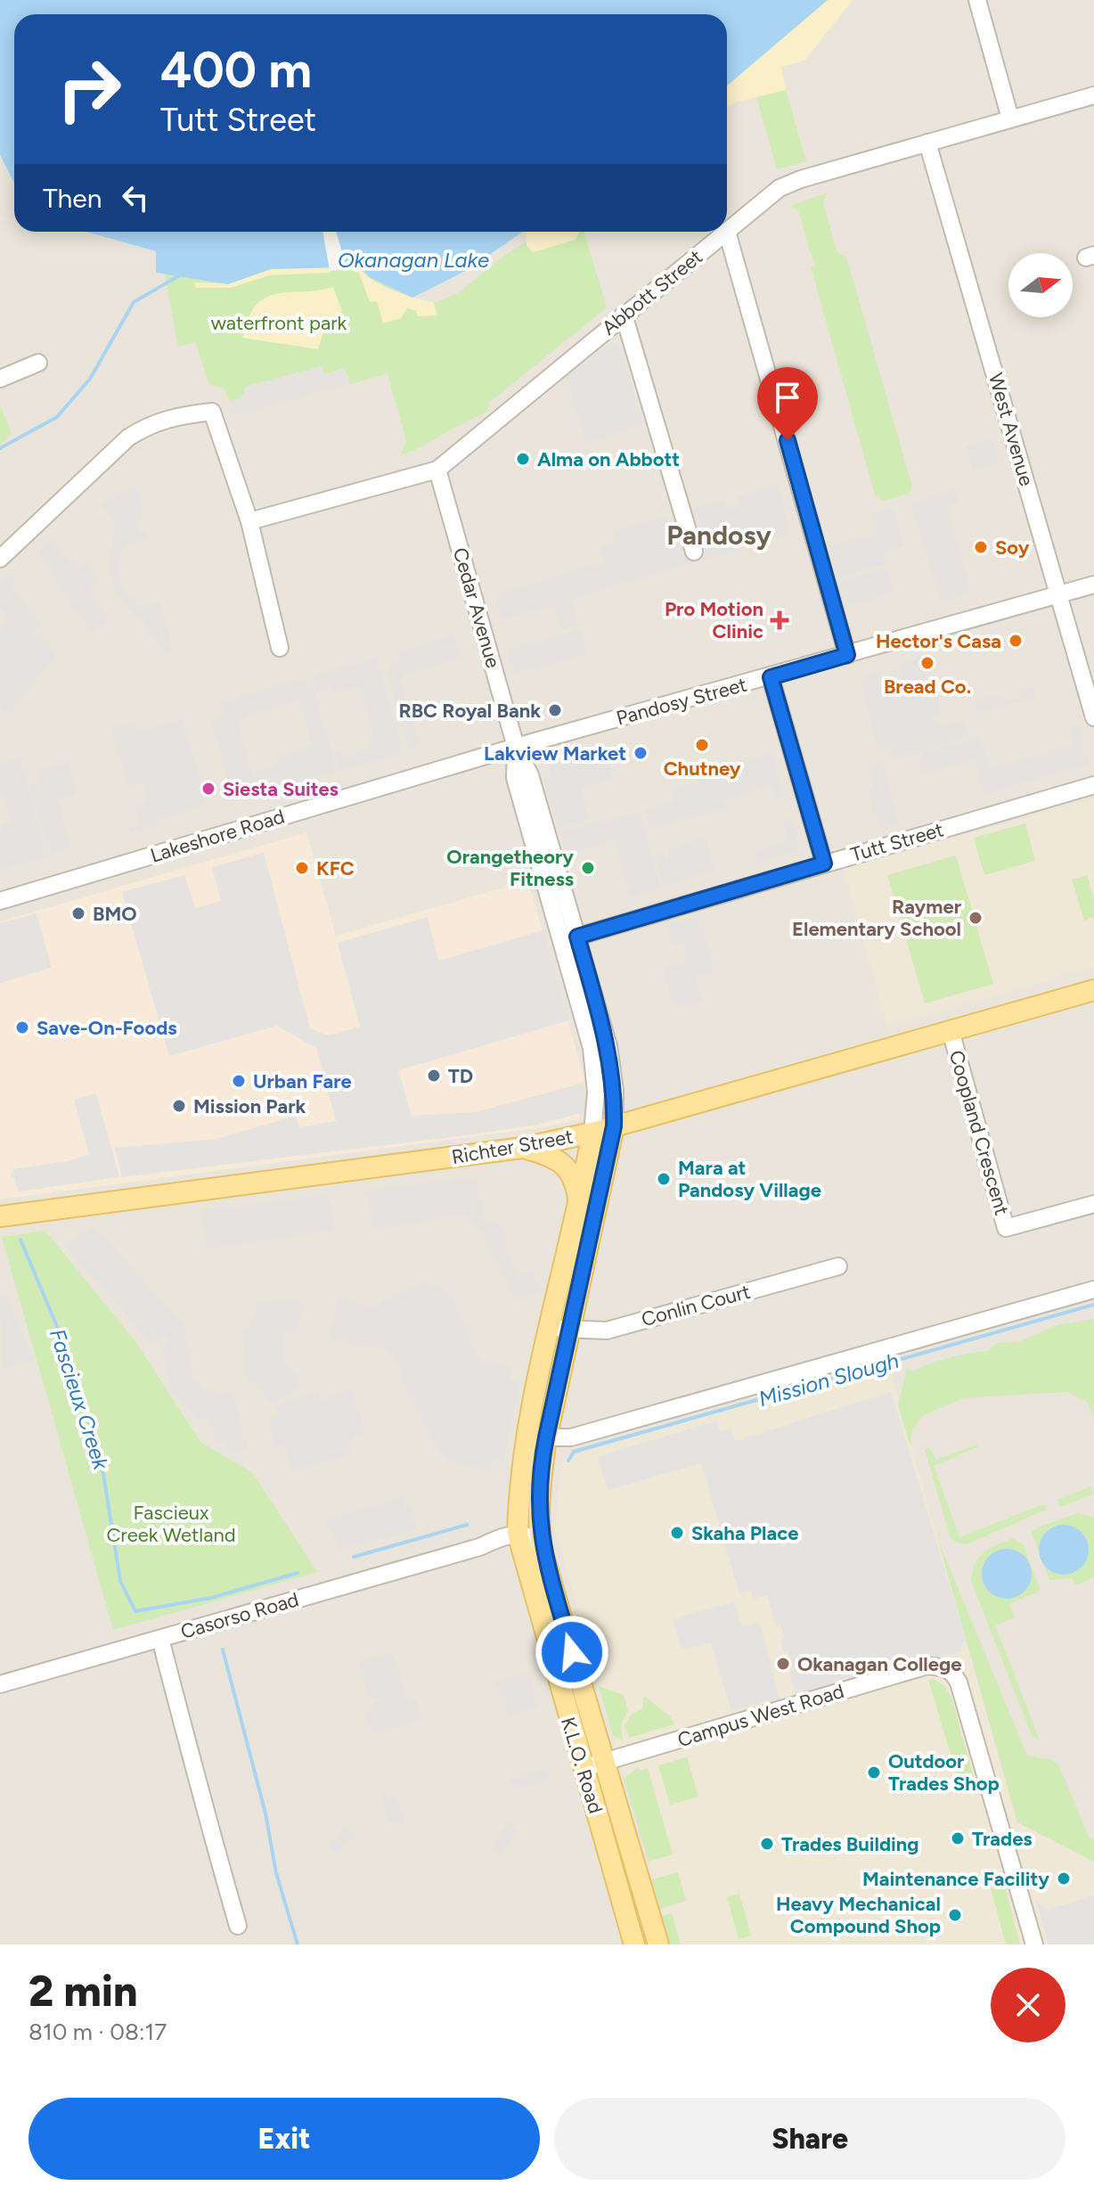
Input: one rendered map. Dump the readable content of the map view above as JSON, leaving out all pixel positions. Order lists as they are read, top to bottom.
{
  "streets": {
    "main road": ["Richter Street", "K.L.O. Road"],
    "street": [
      "Abbott Street",
      "West Avenue",
      "Cedar Avenue",
      "Pandosy Street",
      "Lakeshore Road",
      "Tutt Street",
      "Coopland Crescent",
      "Conlin Court",
      "Casorso Road",
      "Campus West Road"
    ]
  },
  "crossings": [
    ["Abbott Street", "West Avenue"],
    ["Abbott Street", "Cedar Avenue"],
    ["West Avenue", "Pandosy Street"],
    ["Cedar Avenue", "Pandosy Street"],
    ["Cedar Avenue", "Lakeshore Road"],
    ["Cedar Avenue", "K.L.O. Road"],
    ["Pandosy Street", "Lakeshore Road"],
    ["Pandosy Street", "K.L.O. Road"],
    ["Lakeshore Road", "K.L.O. Road"],
    ["Tutt Street", "K.L.O. Road"],
    ["Coopland Crescent", "Richter Street"],
    ["Richter Street", "K.L.O. Road"],
    ["Conlin Court", "K.L.O. Road"],
    ["Casorso Road", "K.L.O. Road"],
    ["Campus West Road", "K.L.O. Road"]
  ],
  "districts": ["Pandosy"],
  "water": ["Okanagan Lake", "Mission Slough", "Fascieux Creek"],
  "parks": ["waterfront park", "Fascieux Creek Wetland"],
  "places": {
    "other": [
      "Alma on Abbott",
      "Soy",
      "Hector's Casa",
      "Bread Co.",
      "RBC Royal Bank",
      "Chutney",
      "Lakview Market",
      "Siesta Suites",
      "KFC",
      "Orangetheory Fitness",
      "BMO",
      "Raymer Elementary School",
      "Save-On-Foods",
      "TD",
      "Urban Fare",
      "Mission Park",
      "Mara at Pandosy Village",
      "Skaha Place",
      "Okanagan College",
      "Outdoor Trades Shop",
      "Trades",
      "Trades Building",
      "Maintenance Facility",
      "Heavy Mechanical Compound Shop"
    ],
    "health": ["Pro Motion Clinic"]
  },
  "north": "right",
  "page": {
    "turn": ["400 m", "Tutt Street"],
    "then": "Then",
    "heading": ["2 min", "810 m · 08:17"],
    "buttons": ["Exit", "Share"]
  }
}
